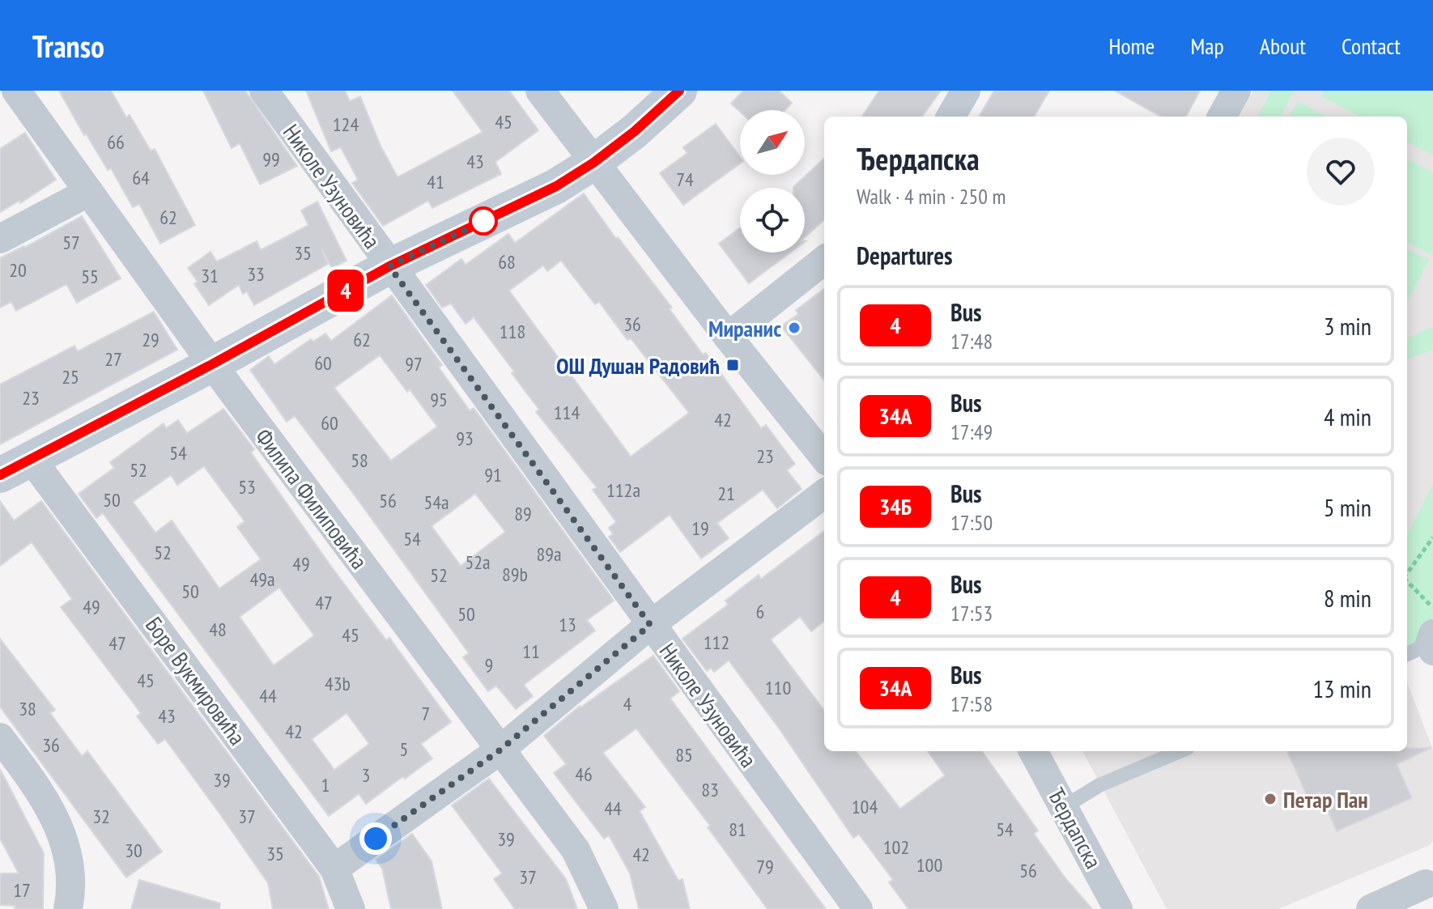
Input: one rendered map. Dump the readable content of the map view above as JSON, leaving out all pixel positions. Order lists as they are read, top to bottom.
{
  "streets": {
    "street": [
      "Николе Узуновића",
      "Филипа Филиповића",
      "Боре Вукмировића",
      "Ђердапска"
    ]
  },
  "places": {
    "other": ["Миранис", "Петар Пан"],
    "transit": ["ОШ Душан Радовић"]
  },
  "lines": ["bus line 4"],
  "house_numbers": [
    "45",
    "124",
    "66",
    "99",
    "43",
    "64",
    "74",
    "41",
    "62",
    "57",
    "35",
    "68",
    "20",
    "33",
    "31",
    "55",
    "36",
    "118",
    "29",
    "62",
    "27",
    "60",
    "97",
    "25",
    "23",
    "95",
    "114",
    "42",
    "60",
    "93",
    "54",
    "23",
    "58",
    "52",
    "91",
    "53",
    "112a",
    "21",
    "50",
    "56",
    "54a",
    "89",
    "19",
    "54",
    "52",
    "89a",
    "52a",
    "49",
    "89b",
    "52",
    "49a",
    "50",
    "47",
    "49",
    "6",
    "50",
    "13",
    "48",
    "45",
    "112",
    "47",
    "11",
    "9",
    "45",
    "43b",
    "110",
    "44",
    "4",
    "38",
    "7",
    "43",
    "42",
    "36",
    "5",
    "85",
    "46",
    "3",
    "39",
    "1",
    "83",
    "104",
    "44",
    "32",
    "37",
    "81",
    "54",
    "39",
    "102",
    "30",
    "35",
    "42",
    "100",
    "79",
    "56",
    "37",
    "17"
  ],
  "north": "top right",
  "page": {
    "header": "Transo",
    "nav": [
      "Home",
      "Map",
      "About",
      "Contact"
    ],
    "on_map": "4",
    "heading": [
      ["Ђердапска", "Walk · 4 min · 250 m"],
      "Departures"
    ],
    "list": [
      {
        "mark": "4",
        "name": "Bus",
        "note": "17:48",
        "value": "3 min"
      },
      {
        "mark": "34А",
        "name": "Bus",
        "note": "17:49",
        "value": "4 min"
      },
      {
        "mark": "34Б",
        "name": "Bus",
        "note": "17:50",
        "value": "5 min"
      },
      {
        "mark": "4",
        "name": "Bus",
        "note": "17:53",
        "value": "8 min"
      },
      {
        "mark": "34А",
        "name": "Bus",
        "note": "17:58",
        "value": "13 min"
      }
    ]
  }
}
